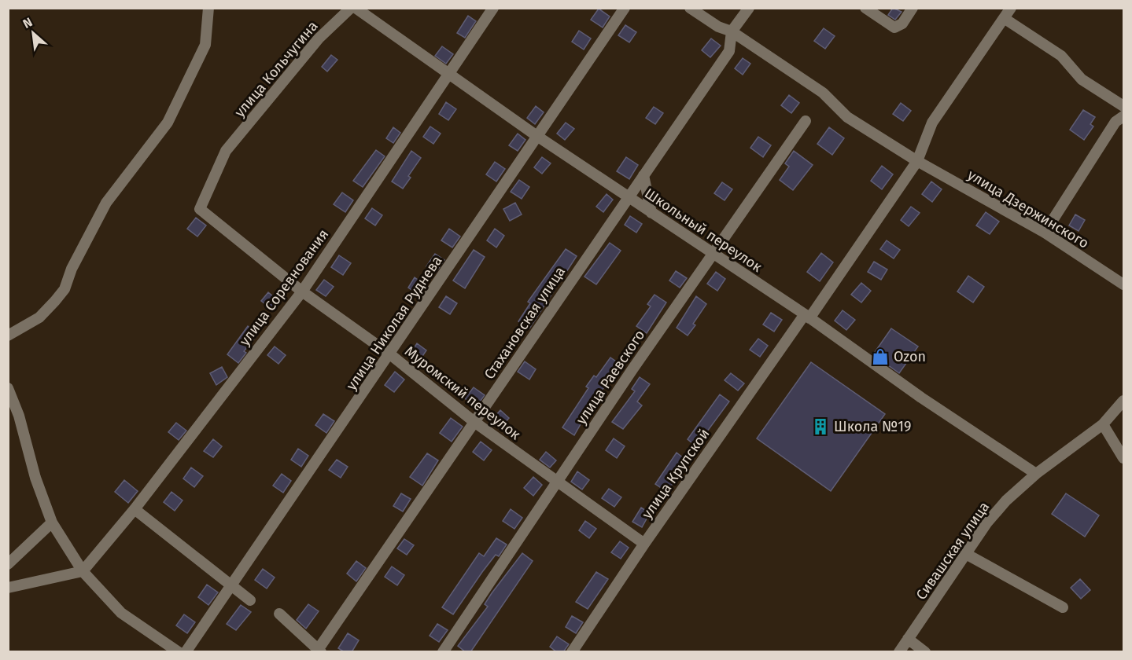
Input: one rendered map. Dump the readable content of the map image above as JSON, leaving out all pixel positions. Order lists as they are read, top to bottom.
{
  "streets": {
    "street": [
      "улица Кольчугина",
      "улица Дзержинского",
      "Школьный переулок",
      "улица Соревнования",
      "улица Николая Руднева",
      "Стахановская улица",
      "улица Раевского",
      "Муромский переулок",
      "улица Крупской",
      "Сивашская улица"
    ]
  },
  "crossings": [
    ["улица Кольчугина", "Муромский переулок"],
    ["улица Дзержинского", "Стахановская улица"],
    ["улица Дзержинского", "улица Крупской"],
    ["Школьный переулок", "улица Соревнования"],
    ["Школьный переулок", "улица Николая Руднева"],
    ["Школьный переулок", "Стахановская улица"],
    ["Школьный переулок", "улица Раевского"],
    ["Школьный переулок", "улица Крупской"],
    ["Школьный переулок", "Сивашская улица"],
    ["улица Соревнования", "Муромский переулок"],
    ["улица Николая Руднева", "Муромский переулок"],
    ["Стахановская улица", "Муромский переулок"],
    ["улица Раевского", "Муромский переулок"],
    ["Муромский переулок", "улица Крупской"]
  ],
  "places": {
    "shop": ["Ozon"],
    "building": ["Школа №19"]
  },
  "north": "top left"
}
